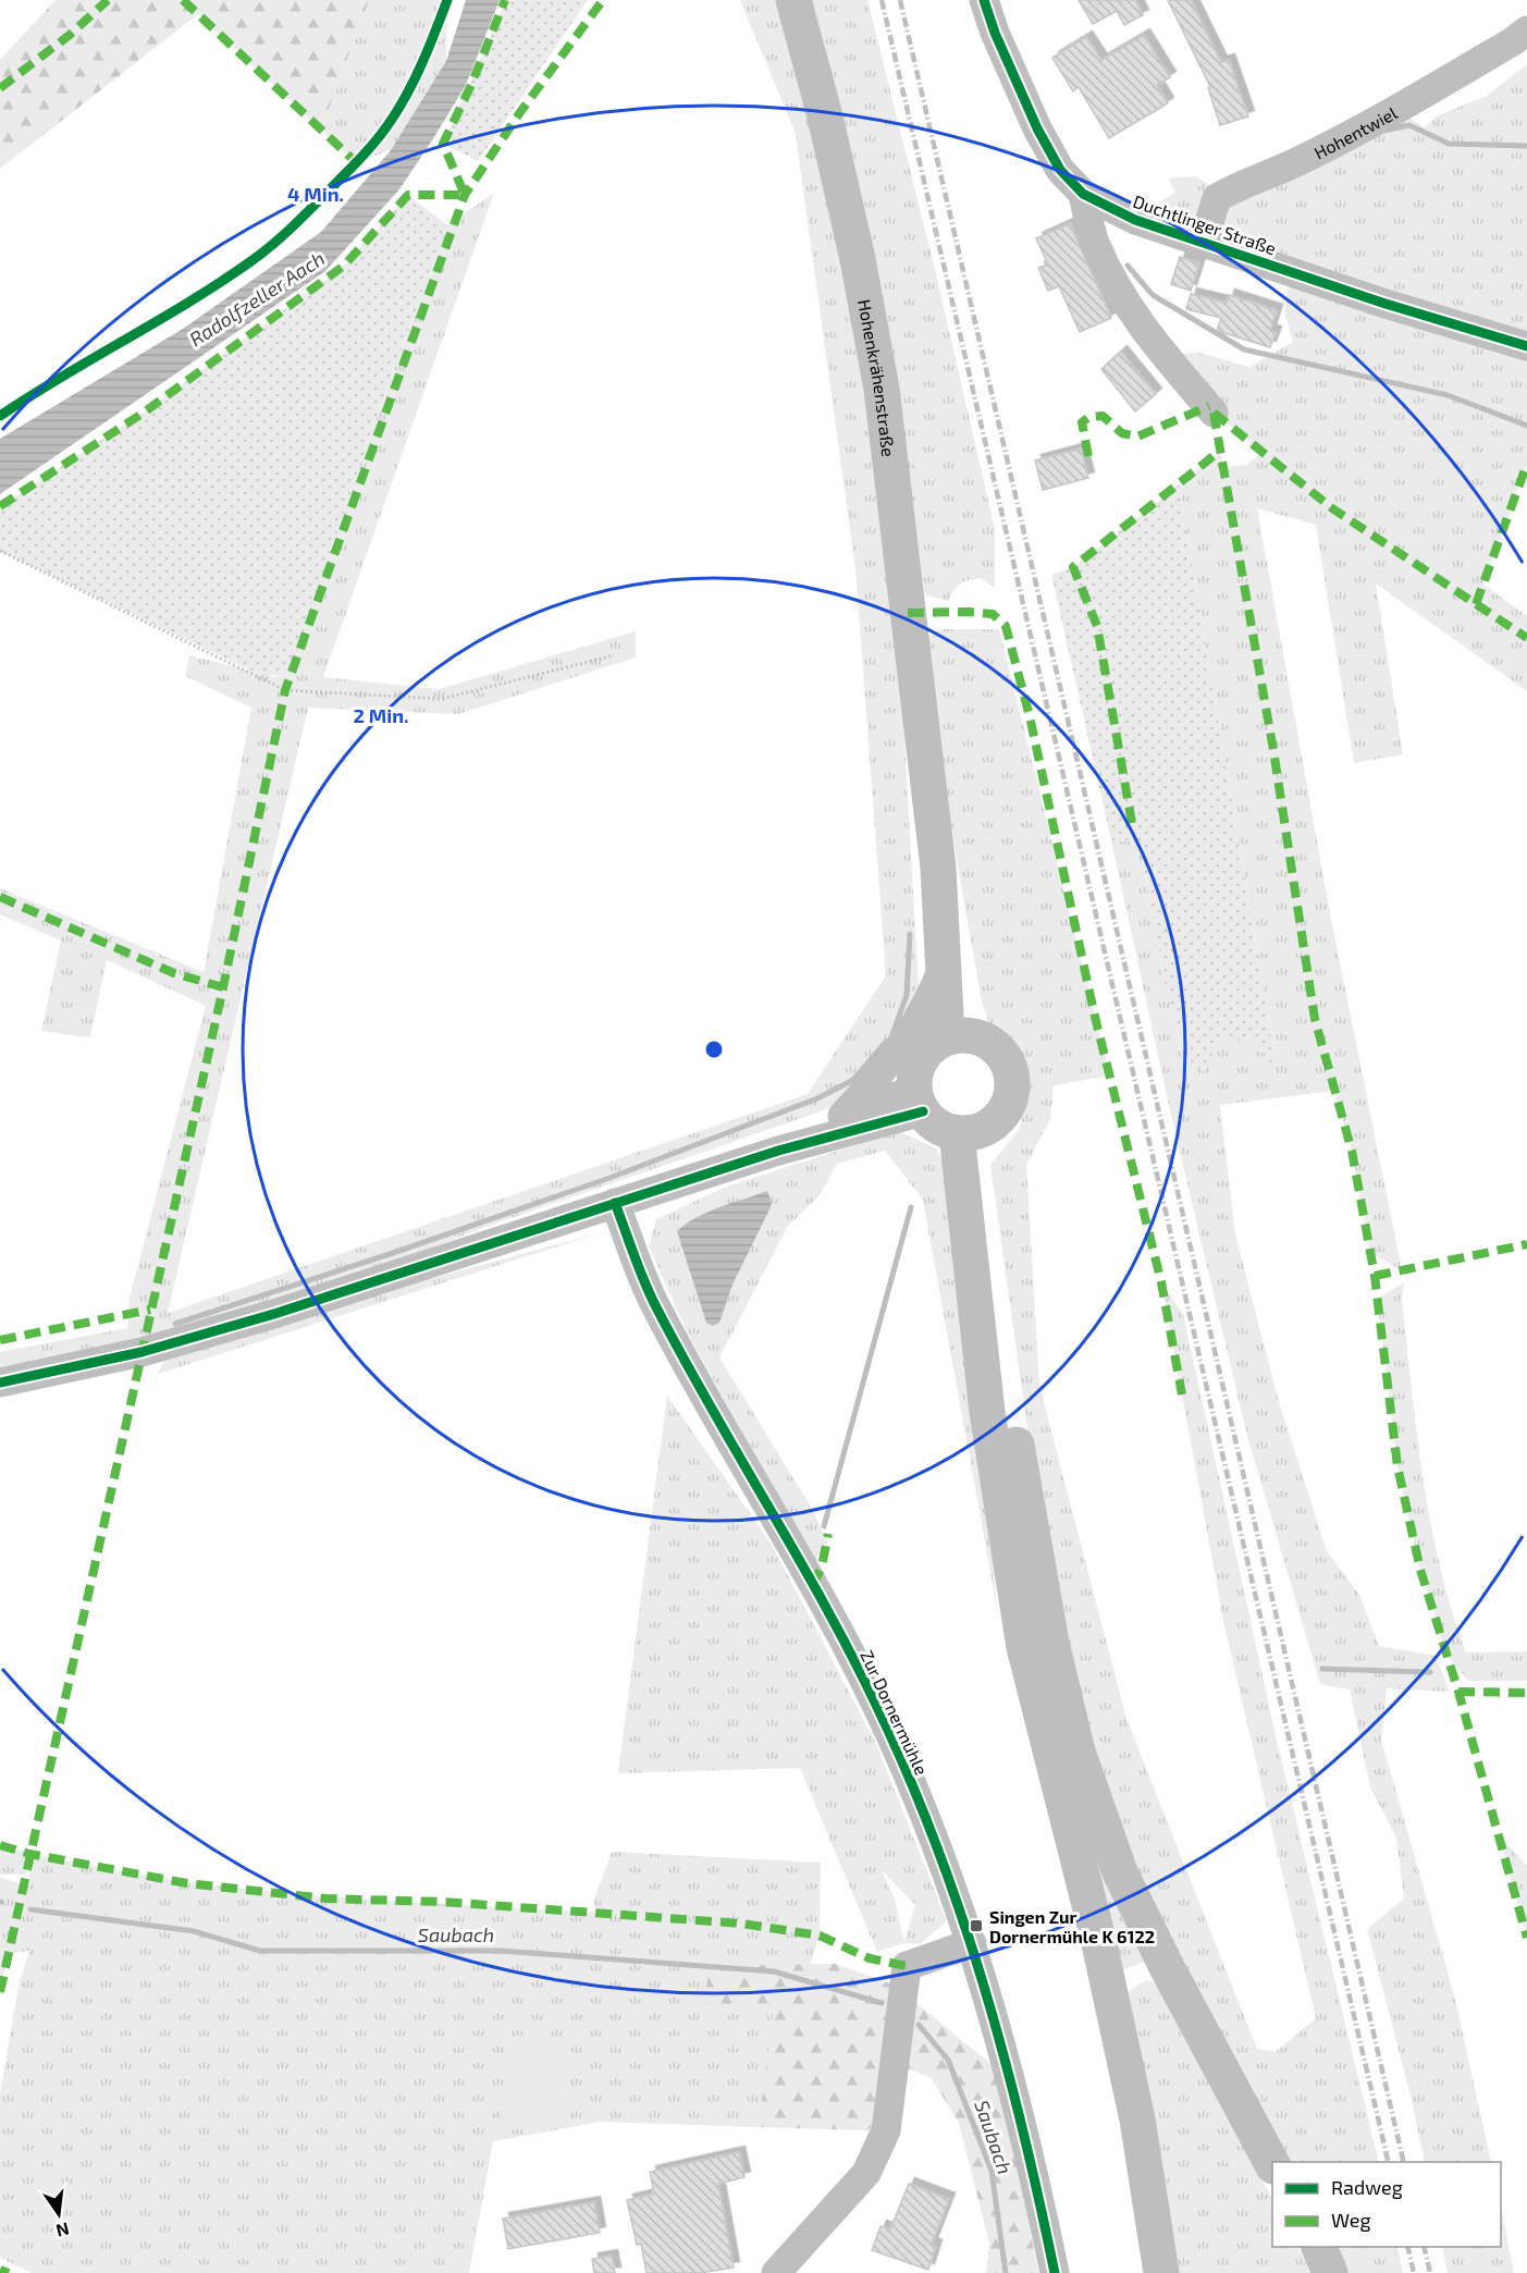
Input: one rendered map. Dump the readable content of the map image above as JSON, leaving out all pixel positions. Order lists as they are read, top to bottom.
{
  "streets": {
    "main road": ["Hohenkrähenstraße"],
    "street": ["Hohentwiel", "Duchtlinger Straße", "Zur Dornermühle"]
  },
  "crossings": [
    ["Hohentwiel", "Duchtlinger Straße"]
  ],
  "water": ["Radolfzeller Aach", "Saubach"],
  "places": {
    "transit": ["Singen Zur Dornermühle K 6122"]
  },
  "legend": ["Radweg", "Weg"],
  "north": "bottom",
  "rings": ["4 Min.", "2 Min."]
}
